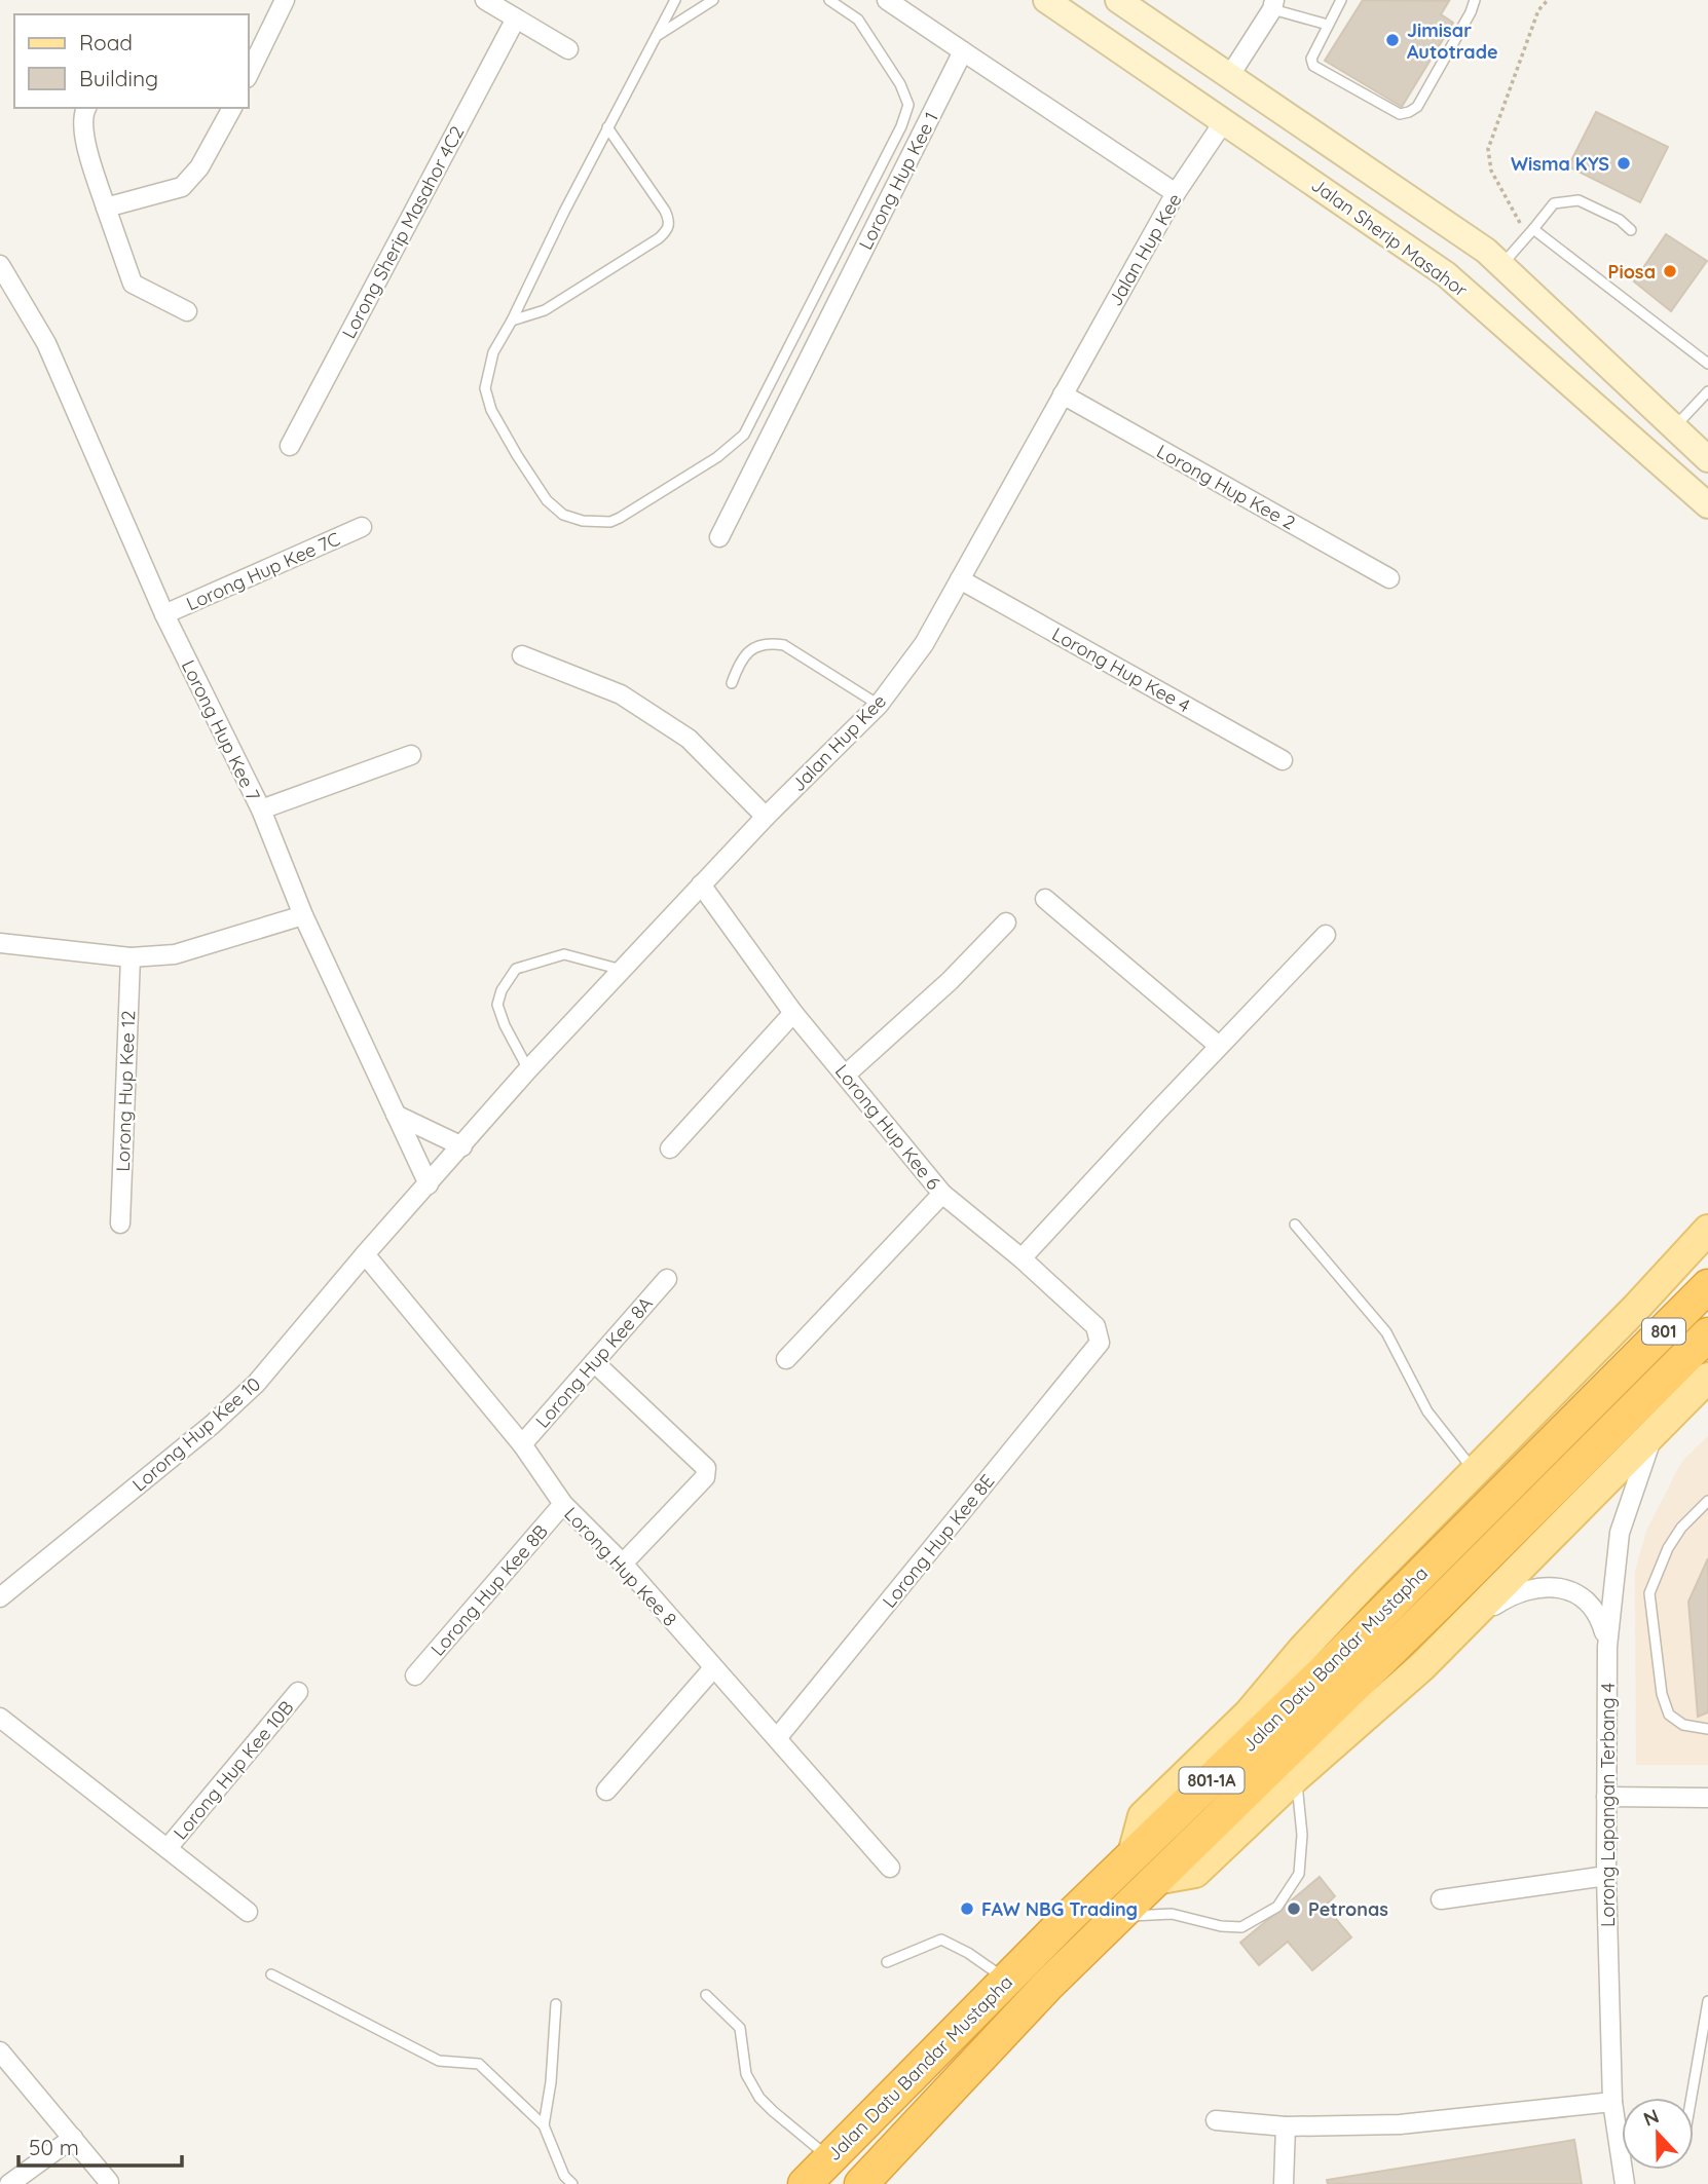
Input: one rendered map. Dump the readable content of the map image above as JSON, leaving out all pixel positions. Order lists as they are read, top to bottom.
{
  "streets": {
    "highway": ["801", "Jalan Datu Bandar Mustapha", "801-1A"],
    "main road": ["Jalan Sherip Masahor"],
    "street": [
      "Lorong Hup Kee 1",
      "Lorong Sherip Masahor 4C2",
      "Jalan Hup Kee",
      "Lorong Hup Kee 2",
      "Lorong Hup Kee 7C",
      "Lorong Hup Kee 4",
      "Lorong Hup Kee 7",
      "Lorong Hup Kee 12",
      "Lorong Hup Kee 6",
      "Lorong Hup Kee 8A",
      "Lorong Hup Kee 10",
      "Lorong Hup Kee 8E",
      "Lorong Hup Kee 8",
      "Lorong Hup Kee 8B",
      "Lorong Hup Kee 10B",
      "Lorong Lapangan Terbang 4"
    ]
  },
  "crossings": [
    ["Jalan Sherip Masahor", "Jalan Hup Kee"],
    ["Jalan Hup Kee", "Lorong Hup Kee 2"],
    ["Jalan Hup Kee", "Lorong Hup Kee 4"],
    ["Jalan Hup Kee", "Lorong Hup Kee 7"],
    ["Jalan Hup Kee", "Lorong Hup Kee 6"],
    ["Jalan Hup Kee", "Lorong Hup Kee 10"],
    ["Lorong Hup Kee 7C", "Lorong Hup Kee 7"],
    ["Lorong Hup Kee 7", "Lorong Hup Kee 10"],
    ["Lorong Hup Kee 6", "Lorong Hup Kee 8E"],
    ["801", "Jalan Datu Bandar Mustapha"],
    ["Lorong Hup Kee 8A", "Lorong Hup Kee 8"],
    ["Lorong Hup Kee 10", "Lorong Hup Kee 8"],
    ["Lorong Hup Kee 8E", "Lorong Hup Kee 8"],
    ["Lorong Hup Kee 8", "Lorong Hup Kee 8B"]
  ],
  "places": [
    "Jimisar Autotrade",
    "Wisma KYS",
    "Piosa",
    "FAW NBG Trading",
    "Petronas"
  ],
  "legend": ["Road", "Building"],
  "scale_bar": "50 m",
  "north": "top"
}
